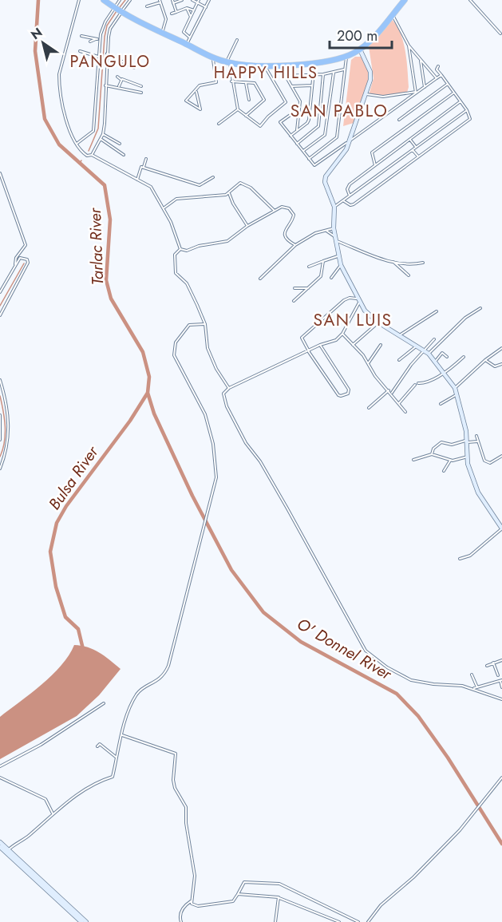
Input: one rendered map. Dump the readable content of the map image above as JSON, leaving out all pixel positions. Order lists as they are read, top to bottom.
{
  "districts": [
    "PANGULO",
    "HAPPY HILLS",
    "SAN PABLO",
    "SAN LUIS"
  ],
  "water": ["Tarlac River", "Bulsa River", "O' Donnel River"],
  "scale_bar": "200 m",
  "north": "top left"
}
